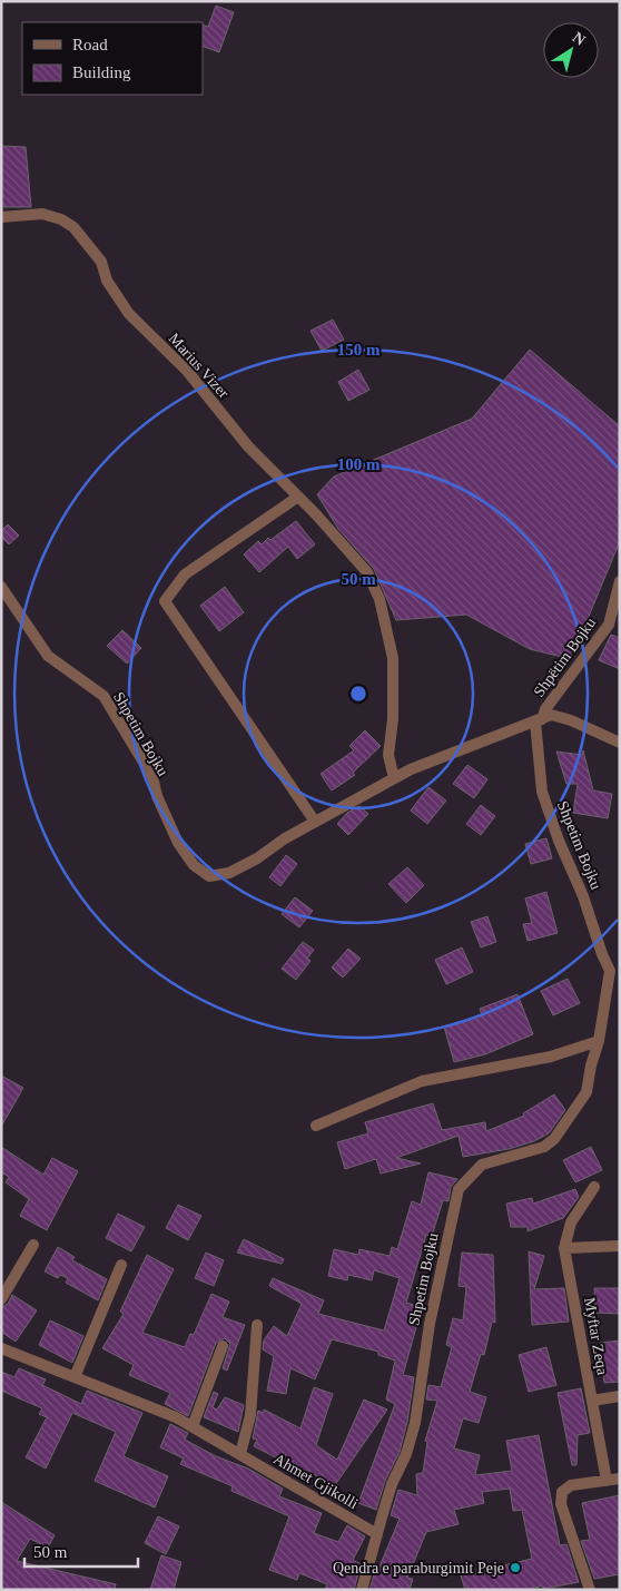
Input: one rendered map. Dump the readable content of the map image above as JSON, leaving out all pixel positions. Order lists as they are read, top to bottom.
{
  "streets": {
    "street": [
      "Marius Vizer",
      "Shpëtim Bojku",
      "Shpetim Bojku",
      "Myftar Zeqa",
      "Ahmet Gjikolli"
    ]
  },
  "crossings": [
    ["Marius Vizer", "Shpetim Bojku"],
    ["Shpëtim Bojku", "Shpetim Bojku"],
    ["Shpetim Bojku", "Ahmet Gjikolli"]
  ],
  "places": ["Qendra e paraburgimit Peje"],
  "legend": ["Road", "Building"],
  "scale_bar": "50 m",
  "north": "top right",
  "rings": ["150 m", "100 m", "50 m"]
}
